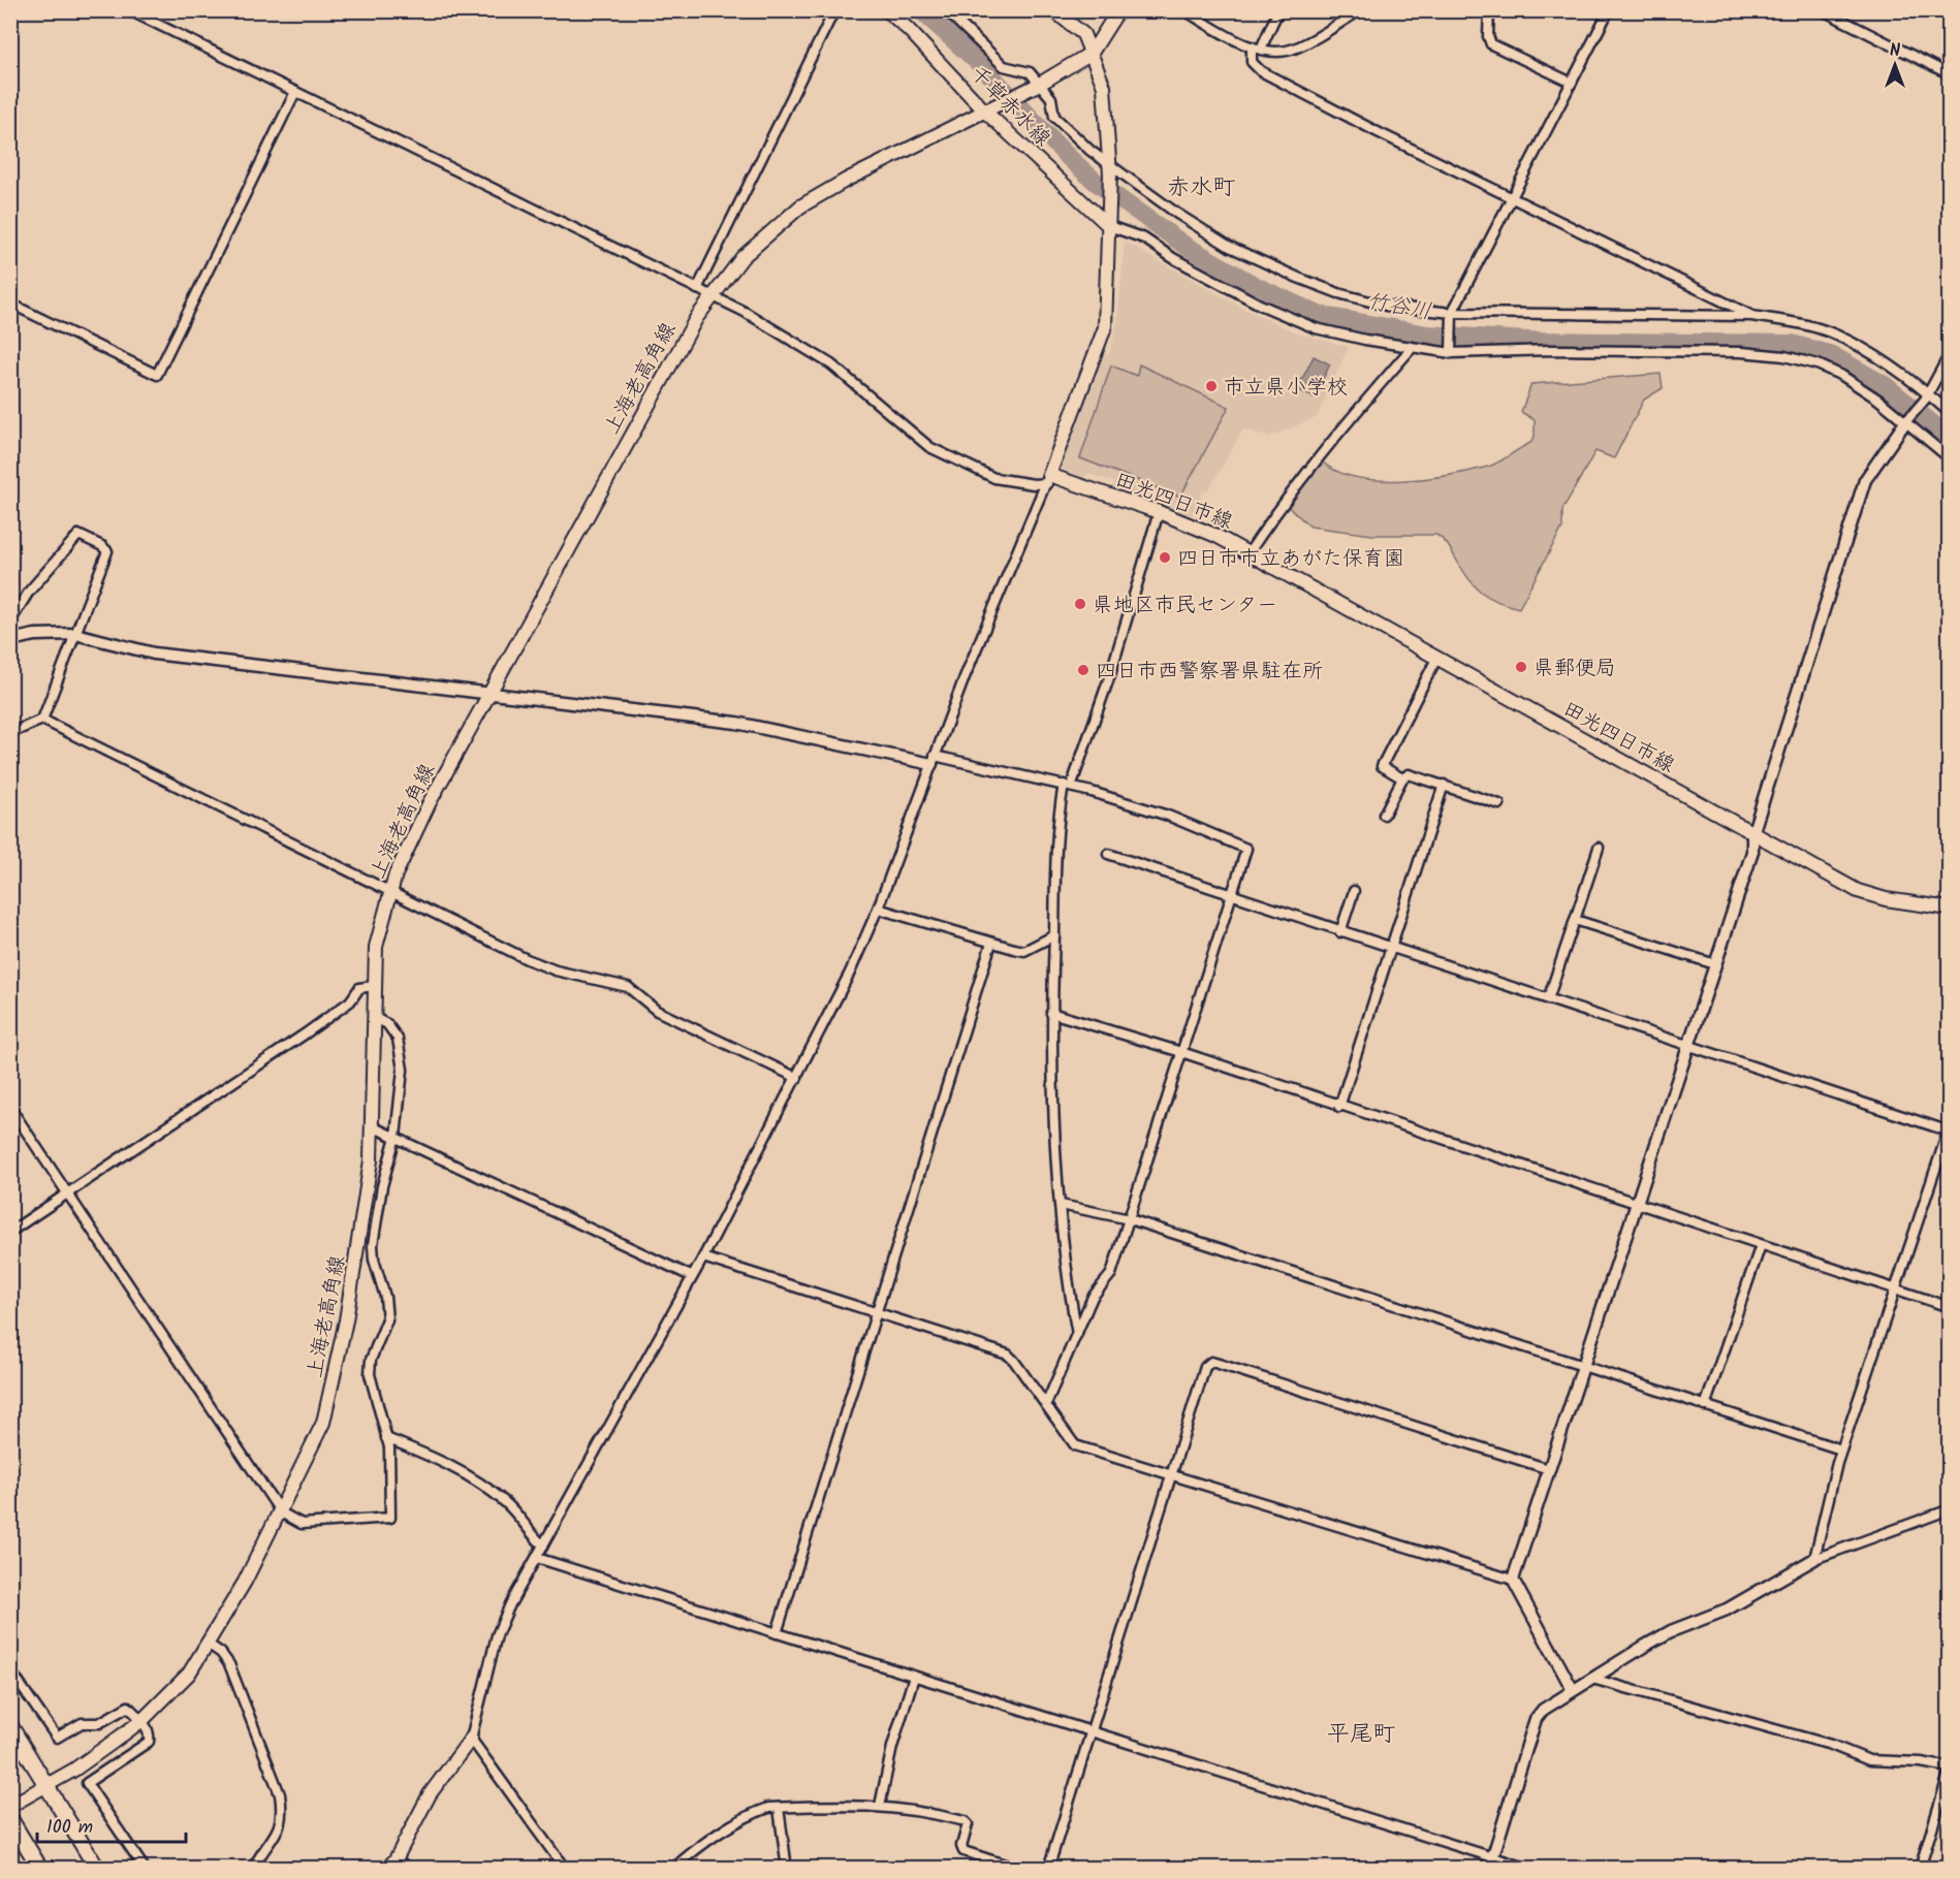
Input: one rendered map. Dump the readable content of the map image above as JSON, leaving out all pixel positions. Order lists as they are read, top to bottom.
{
  "streets": {
    "main road": ["千草赤水線", "上海老高角線", "田光四日市線"]
  },
  "crossings": [
    ["千草赤水線", "上海老高角線"]
  ],
  "districts": ["赤水町", "平尾町"],
  "water": ["竹谷川"],
  "places": [
    "市立県小学校",
    "四日市市立あがた保育園",
    "県地区市民センター",
    "県郵便局",
    "四日市西警察署県駐在所"
  ],
  "scale_bar": "100 m",
  "north": "top"
}
